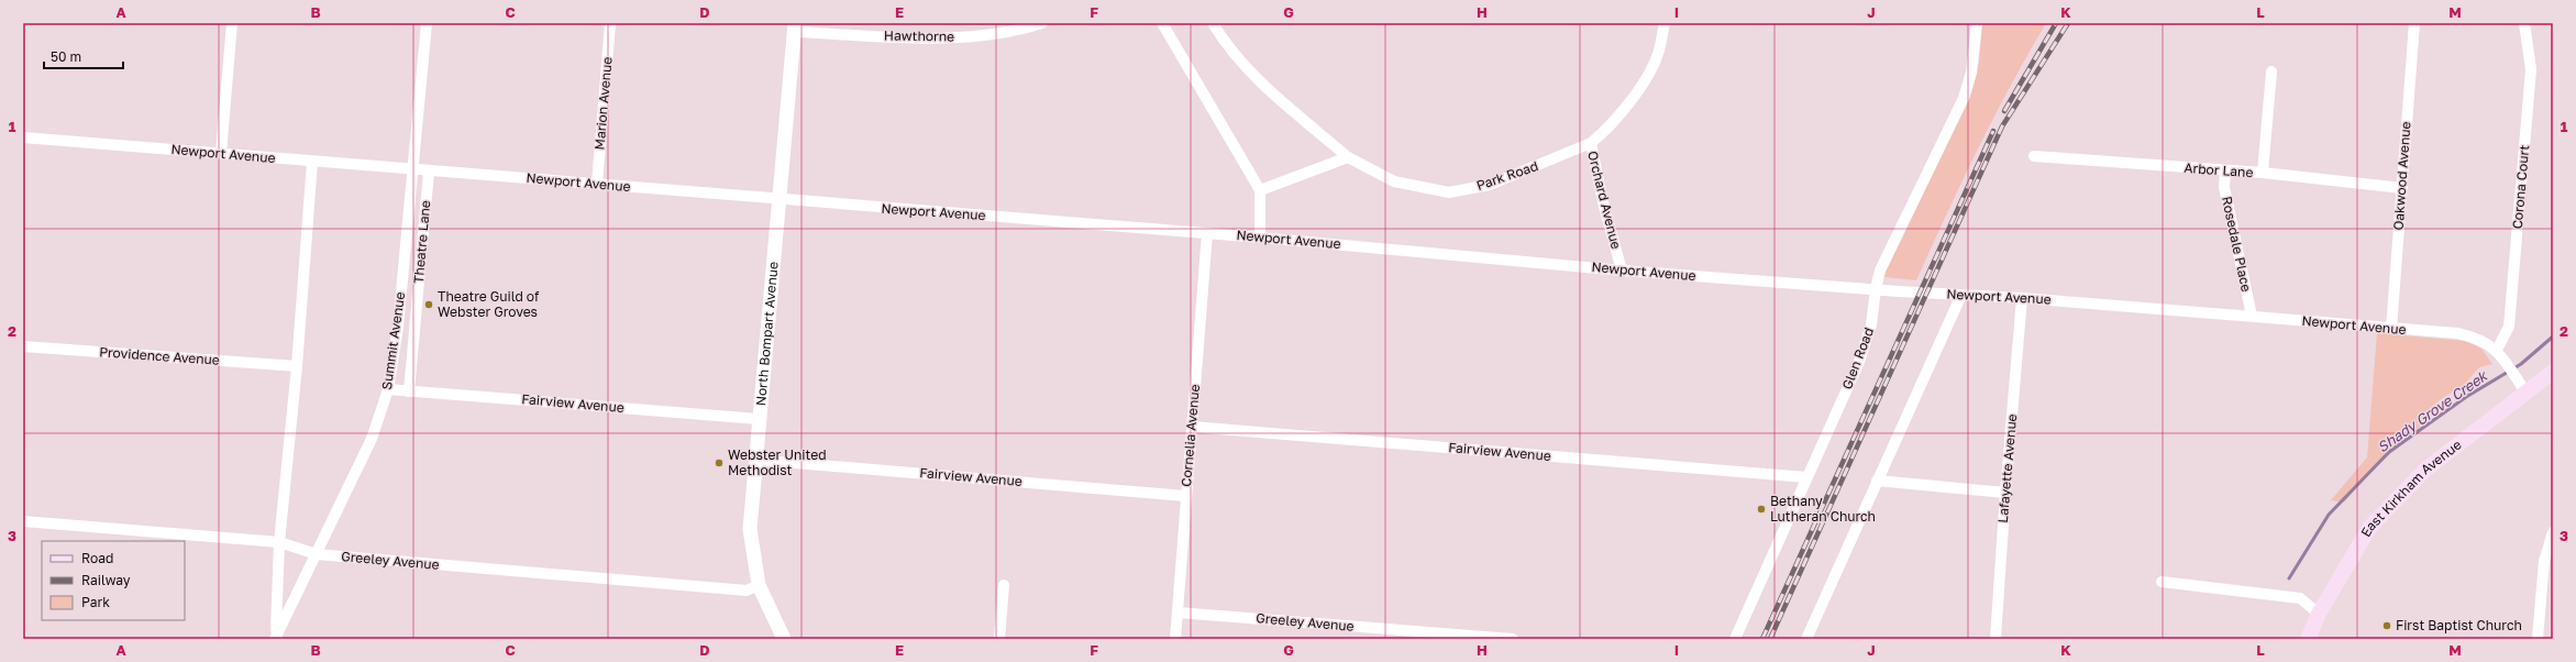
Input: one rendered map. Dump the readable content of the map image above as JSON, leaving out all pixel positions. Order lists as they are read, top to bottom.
{
  "streets": {
    "main road": ["East Kirkham Avenue"],
    "street": [
      "Hawthorne",
      "Marion Avenue",
      "Newport Avenue",
      "Arbor Lane",
      "Park Road",
      "Oakwood Avenue",
      "Corona Court",
      "Orchard Avenue",
      "Theatre Lane",
      "Rosedale Place",
      "North Bompart Avenue",
      "Summit Avenue",
      "Providence Avenue",
      "Glen Road",
      "Fairview Avenue",
      "Cornelia Avenue",
      "Lafayette Avenue",
      "Greeley Avenue"
    ]
  },
  "crossings": [
    ["Hawthorne", "North Bompart Avenue"],
    ["Marion Avenue", "Newport Avenue"],
    ["Newport Avenue", "Oakwood Avenue"],
    ["Newport Avenue", "Corona Court"],
    ["Newport Avenue", "Orchard Avenue"],
    ["Newport Avenue", "Theatre Lane"],
    ["Newport Avenue", "Rosedale Place"],
    ["Newport Avenue", "North Bompart Avenue"],
    ["Newport Avenue", "Summit Avenue"],
    ["Newport Avenue", "Glen Road"],
    ["Newport Avenue", "Cornelia Avenue"],
    ["Newport Avenue", "Lafayette Avenue"],
    ["Newport Avenue", "East Kirkham Avenue"],
    ["Arbor Lane", "Oakwood Avenue"],
    ["Arbor Lane", "Rosedale Place"],
    ["Park Road", "Orchard Avenue"],
    ["Theatre Lane", "Fairview Avenue"],
    ["North Bompart Avenue", "Fairview Avenue"],
    ["North Bompart Avenue", "Greeley Avenue"],
    ["Summit Avenue", "Providence Avenue"],
    ["Summit Avenue", "Fairview Avenue"],
    ["Summit Avenue", "Greeley Avenue"],
    ["Glen Road", "Fairview Avenue"],
    ["Fairview Avenue", "Cornelia Avenue"],
    ["Cornelia Avenue", "Greeley Avenue"]
  ],
  "water": ["Shady Grove Creek"],
  "places": [
    "Theatre Guild of Webster Groves",
    "Webster United Methodist",
    "Bethany Lutheran Church",
    "First Baptist Church"
  ],
  "legend": ["Road", "Railway", "Park"],
  "scale_bar": "50 m",
  "grid": {
    "columns": [
      "A",
      "B",
      "C",
      "D",
      "E",
      "F",
      "G",
      "H",
      "I",
      "J",
      "K",
      "L",
      "M"
    ],
    "rows": ["1", "2", "3"]
  }
}
